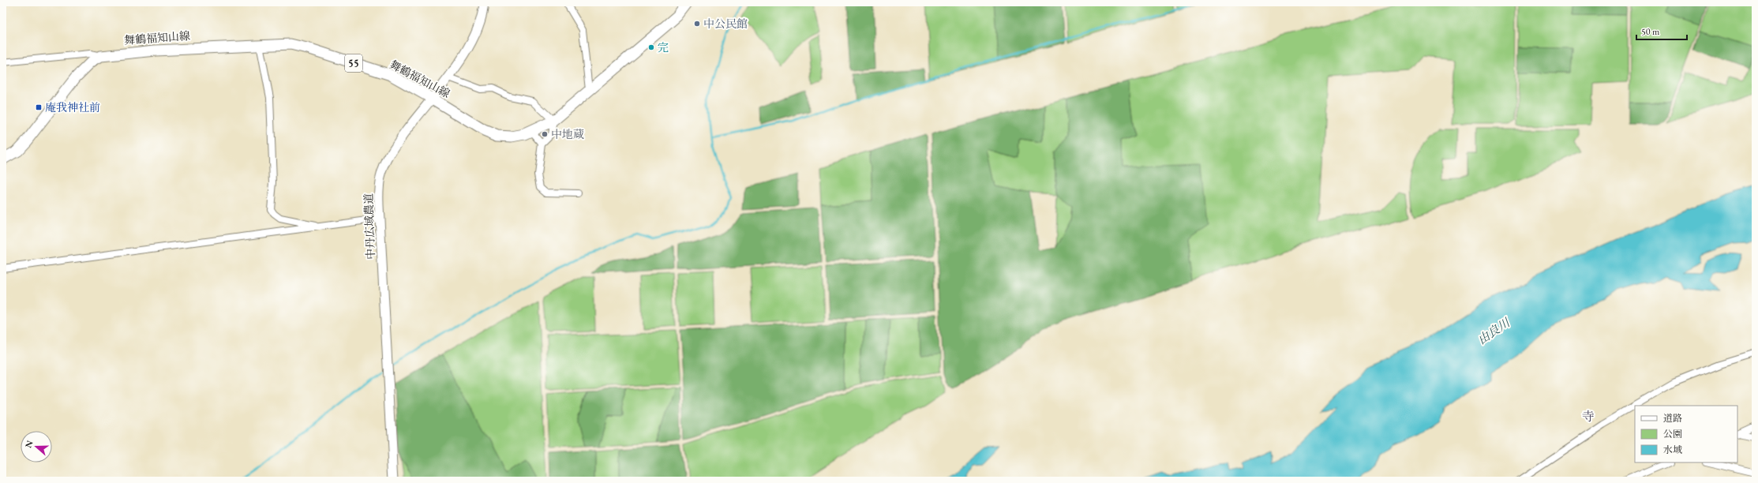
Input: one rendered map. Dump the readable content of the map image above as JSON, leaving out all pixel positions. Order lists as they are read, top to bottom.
{
  "streets": {
    "main road": ["舞鶴福知山線", "55"],
    "street": ["中丹広域農道"]
  },
  "crossings": [
    ["舞鶴福知山線", "中丹広域農道"]
  ],
  "districts": ["寺"],
  "water": ["由良川"],
  "places": {
    "other": ["中公民館", "完", "中地蔵"],
    "transit": ["庵我神社前"]
  },
  "legend": ["道路", "公園", "水域"],
  "scale_bar": "50 m",
  "north": "left"
}
